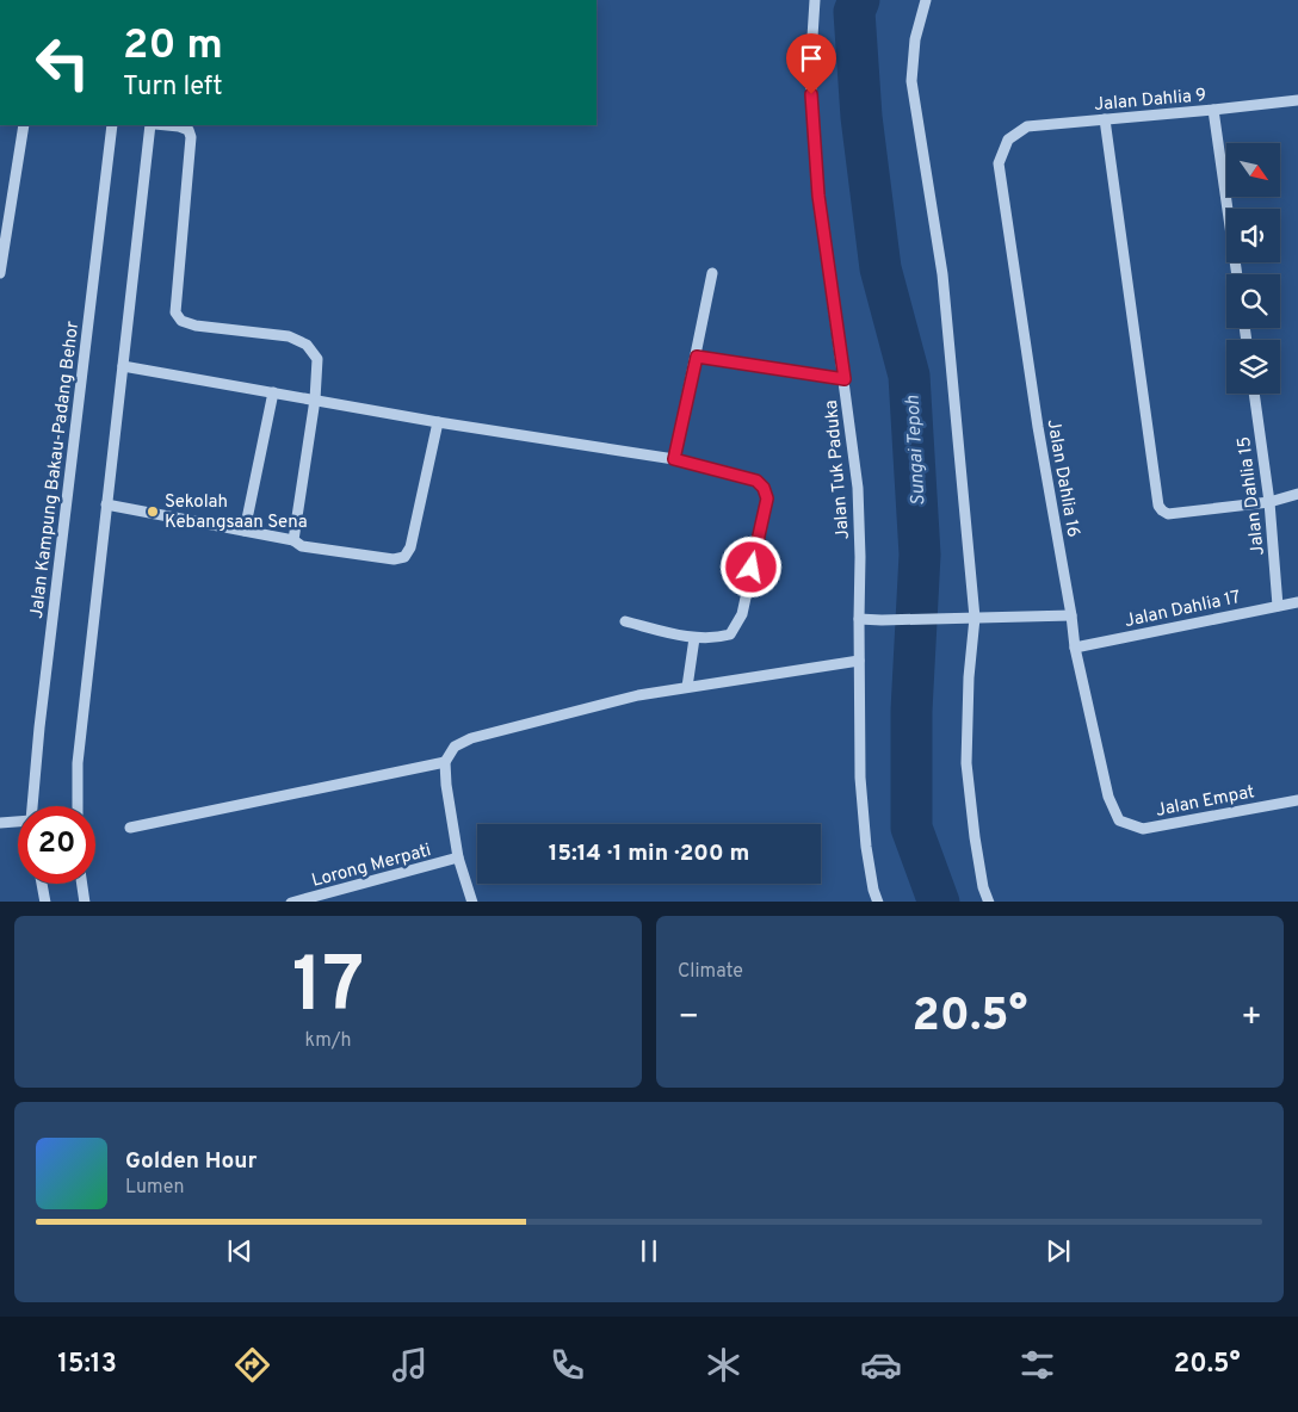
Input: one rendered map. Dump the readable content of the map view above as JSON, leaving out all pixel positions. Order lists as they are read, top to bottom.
{
  "streets": {
    "street": [
      "Jalan Dahlia 9",
      "Jalan Kampung Bakau-Padang Behor",
      "Jalan Tuk Paduka",
      "Jalan Dahlia 16",
      "Jalan Dahlia 15",
      "Jalan Dahlia 17",
      "Jalan Empat",
      "Lorong Merpati"
    ]
  },
  "crossings": [
    ["Jalan Dahlia 9", "Jalan Dahlia 16"],
    ["Jalan Dahlia 16", "Jalan Dahlia 17"],
    ["Jalan Dahlia 16", "Jalan Empat"],
    ["Jalan Dahlia 15", "Jalan Dahlia 17"]
  ],
  "water": ["Sungai Tepoh"],
  "places": ["Sekolah Kebangsaan Sena"],
  "north": "bottom right",
  "page": {
    "turn": ["20 m", "Turn left"],
    "limit": "20",
    "trip": "15:14 · 1 min · 200 m",
    "tile": [
      ["17", "km/h"],
      "Climate"
    ],
    "heat": ["−", "20.5°", "+"],
    "song": ["Golden Hour", "Lumen"],
    "tabs": ["15:13", "20.5°"]
  }
}
